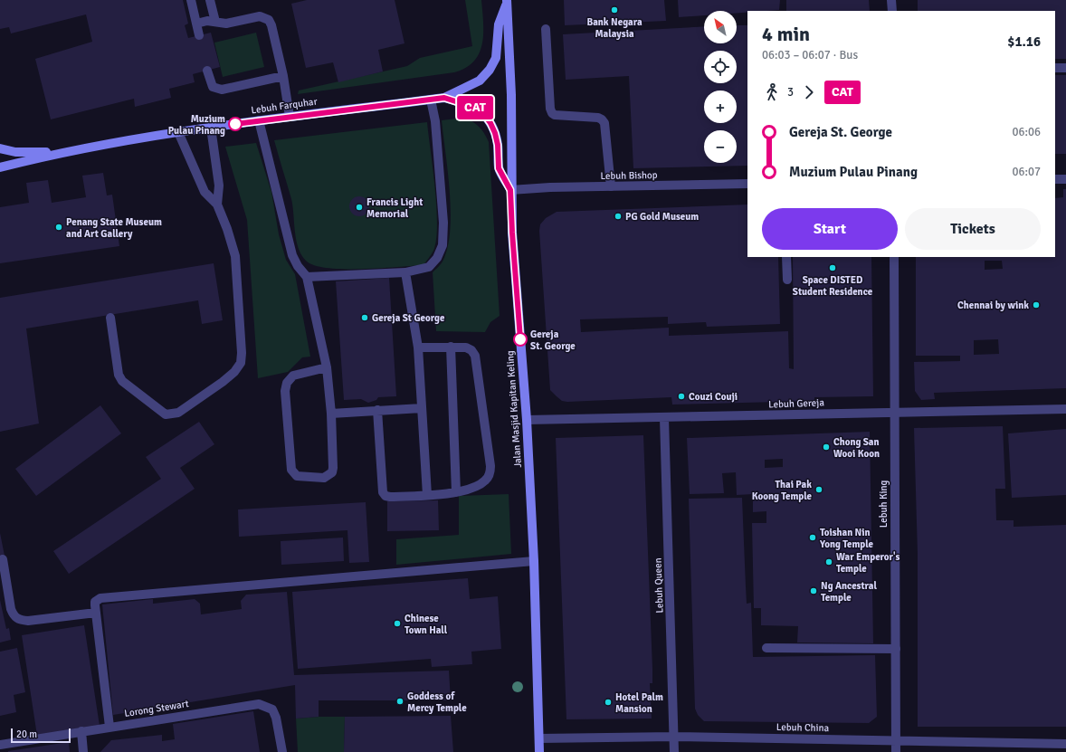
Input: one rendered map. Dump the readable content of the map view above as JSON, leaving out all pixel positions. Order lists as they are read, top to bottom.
{
  "streets": {
    "main road": ["Lebuh Farquhar", "Jalan Masjid Kapitan Keling"],
    "street": [
      "Lebuh Bishop",
      "Lebuh Gereja",
      "Lebuh King",
      "Lebuh Queen",
      "Lorong Stewart",
      "Lebuh China"
    ]
  },
  "crossings": [
    ["Lebuh Farquhar", "Lebuh Bishop"],
    ["Lebuh Farquhar", "Jalan Masjid Kapitan Keling"],
    ["Lebuh Bishop", "Jalan Masjid Kapitan Keling"],
    ["Lebuh Gereja", "Jalan Masjid Kapitan Keling"],
    ["Lebuh Gereja", "Lebuh King"],
    ["Lebuh Gereja", "Lebuh Queen"],
    ["Jalan Masjid Kapitan Keling", "Lebuh China"],
    ["Lebuh King", "Lebuh China"],
    ["Lebuh Queen", "Lebuh China"]
  ],
  "places": [
    "Bank Negara Malaysia",
    "Muzium Pulau Pinang",
    "Francis Light Memorial",
    "PG Gold Museum",
    "Penang State Museum and Art Gallery",
    "Space DISTED Student Residence",
    "Chennai by wink",
    "Gereja St George",
    "Gereja St. George",
    "Couzi Couji",
    "Chong San Wooi Koon",
    "Thai Pak Koong Temple",
    "Toishan Nin Yong Temple",
    "War Emperor's Temple",
    "Ng Ancestral Temple",
    "Chinese Town Hall",
    "Goddess of Mercy Temple",
    "Hotel Palm Mansion"
  ],
  "lines": ["bus line CAT"],
  "scale_bar": "20 m",
  "north": "top left",
  "page": {
    "on_map": "CAT",
    "map_buttons": ["+", "−"],
    "heading": ["4 min", "06:03 – 06:07 · Bus", "$1.16"],
    "legs": ["3", "CAT"],
    "list": [
      {
        "name": "Gereja St. George",
        "value": "06:06"
      },
      {
        "name": "Muzium Pulau Pinang",
        "value": "06:07"
      }
    ],
    "buttons": ["Start", "Tickets"],
    "scale": "20 m"
  }
}
